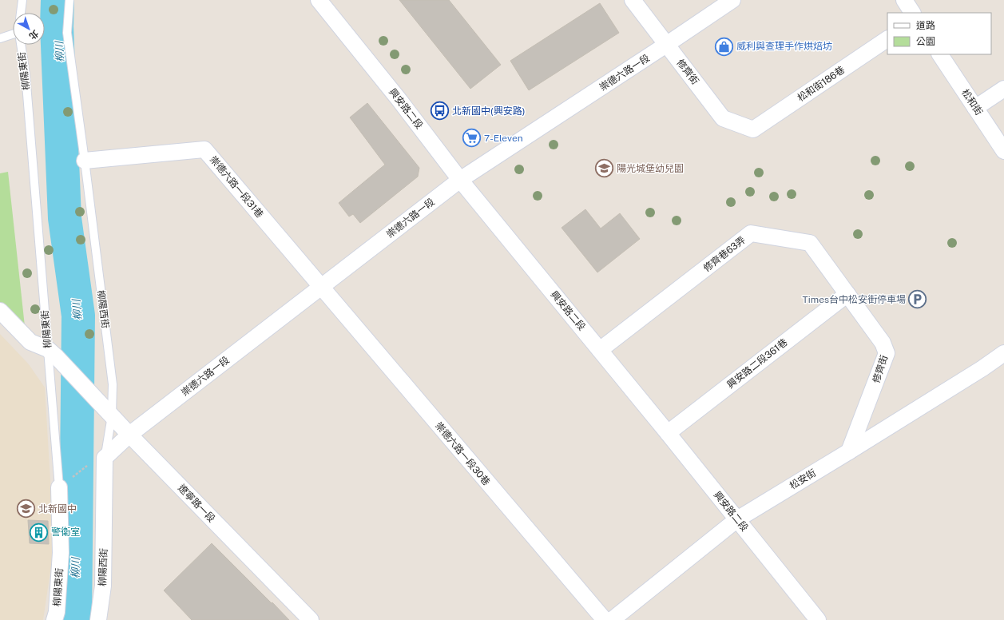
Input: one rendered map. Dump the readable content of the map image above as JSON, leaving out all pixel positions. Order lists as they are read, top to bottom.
{
  "streets": {
    "street": [
      "柳陽東街",
      "修齊街",
      "崇德六路一段",
      "松和街186巷",
      "松和街",
      "興安路二段",
      "崇德六路一段31巷",
      "修齊巷63弄",
      "柳陽西街",
      "興安路二段361巷",
      "崇德六路一段30巷",
      "松安街",
      "遼寧路一段"
    ]
  },
  "crossings": [
    ["柳陽東街", "遼寧路一段"],
    ["修齊街", "崇德六路一段"],
    ["修齊街", "松和街186巷"],
    ["修齊街", "修齊巷63弄"],
    ["修齊街", "興安路二段361巷"],
    ["修齊街", "松安街"],
    ["崇德六路一段", "興安路二段"],
    ["崇德六路一段", "崇德六路一段31巷"],
    ["崇德六路一段", "柳陽西街"],
    ["崇德六路一段", "崇德六路一段30巷"],
    ["崇德六路一段", "遼寧路一段"],
    ["興安路二段", "修齊巷63弄"],
    ["興安路二段", "興安路二段361巷"],
    ["興安路二段", "松安街"],
    ["崇德六路一段31巷", "柳陽西街"],
    ["崇德六路一段31巷", "崇德六路一段30巷"],
    ["修齊巷63弄", "興安路二段361巷"],
    ["柳陽西街", "遼寧路一段"]
  ],
  "water": ["柳川"],
  "places": {
    "shop": ["威利與查理手作烘焙坊"],
    "bus stop": ["北新國中(興安路)"],
    "supermarket": ["7-Eleven"],
    "school or university": ["陽光城堡幼兒園", "北新國中"],
    "parking": ["Times台中松安街停車場"],
    "building": ["警衛室"]
  },
  "legend": ["道路", "公園"],
  "north": "bottom right"
}
